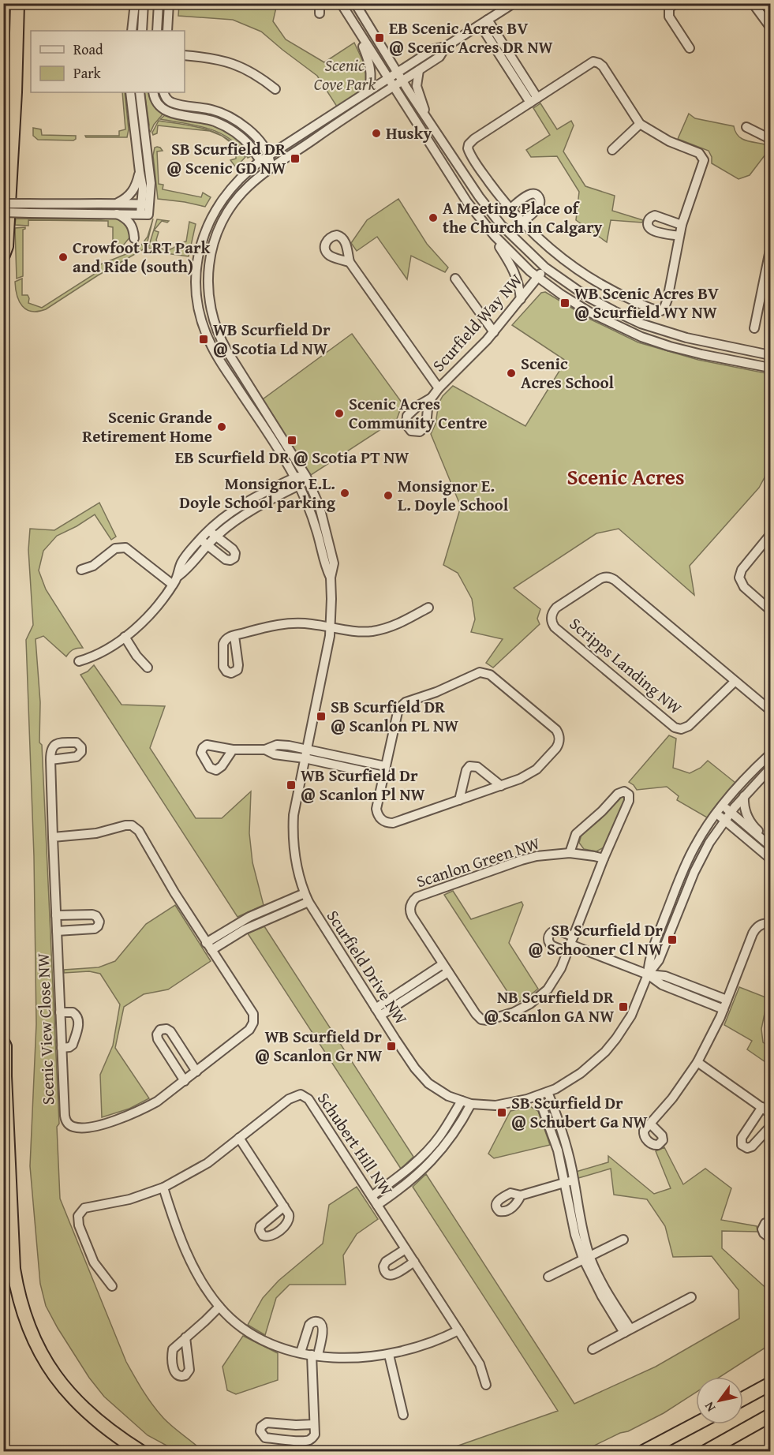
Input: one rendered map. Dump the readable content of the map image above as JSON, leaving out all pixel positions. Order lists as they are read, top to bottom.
{
  "streets": {
    "street": [
      "Scurfield Way NW",
      "Scripps Landing NW",
      "Scanlon Green NW",
      "Scurfield Drive NW",
      "Scenic View Close NW",
      "Schubert Hill NW"
    ]
  },
  "districts": ["Scenic Acres"],
  "parks": ["Scenic Cove Park"],
  "places": {
    "transit": [
      "EB Scenic Acres BV @ Scenic Acres DR NW",
      "SB Scurfield DR @ Scenic GD NW",
      "WB Scenic Acres BV @ Scurfield WY NW",
      "WB Scurfield Dr @ Scotia Ld NW",
      "EB Scurfield DR @ Scotia PT NW",
      "SB Scurfield DR @ Scanlon PL NW",
      "WB Scurfield Dr @ Scanlon Pl NW",
      "SB Scurfield Dr @ Schooner Cl NW",
      "NB Scurfield DR @ Scanlon GA NW",
      "WB Scurfield Dr @ Scanlon Gr NW",
      "SB Scurfield Dr @ Schubert Ga NW"
    ],
    "other": [
      "Husky",
      "A Meeting Place of the Church in Calgary",
      "Crowfoot LRT Park and Ride (south)",
      "Scenic Acres School",
      "Scenic Acres Community Centre",
      "Scenic Grande Retirement Home",
      "Monsignor E.L. Doyle School parking",
      "Monsignor E. L. Doyle School"
    ]
  },
  "legend": ["Road", "Park"],
  "north": "bottom left"
}
